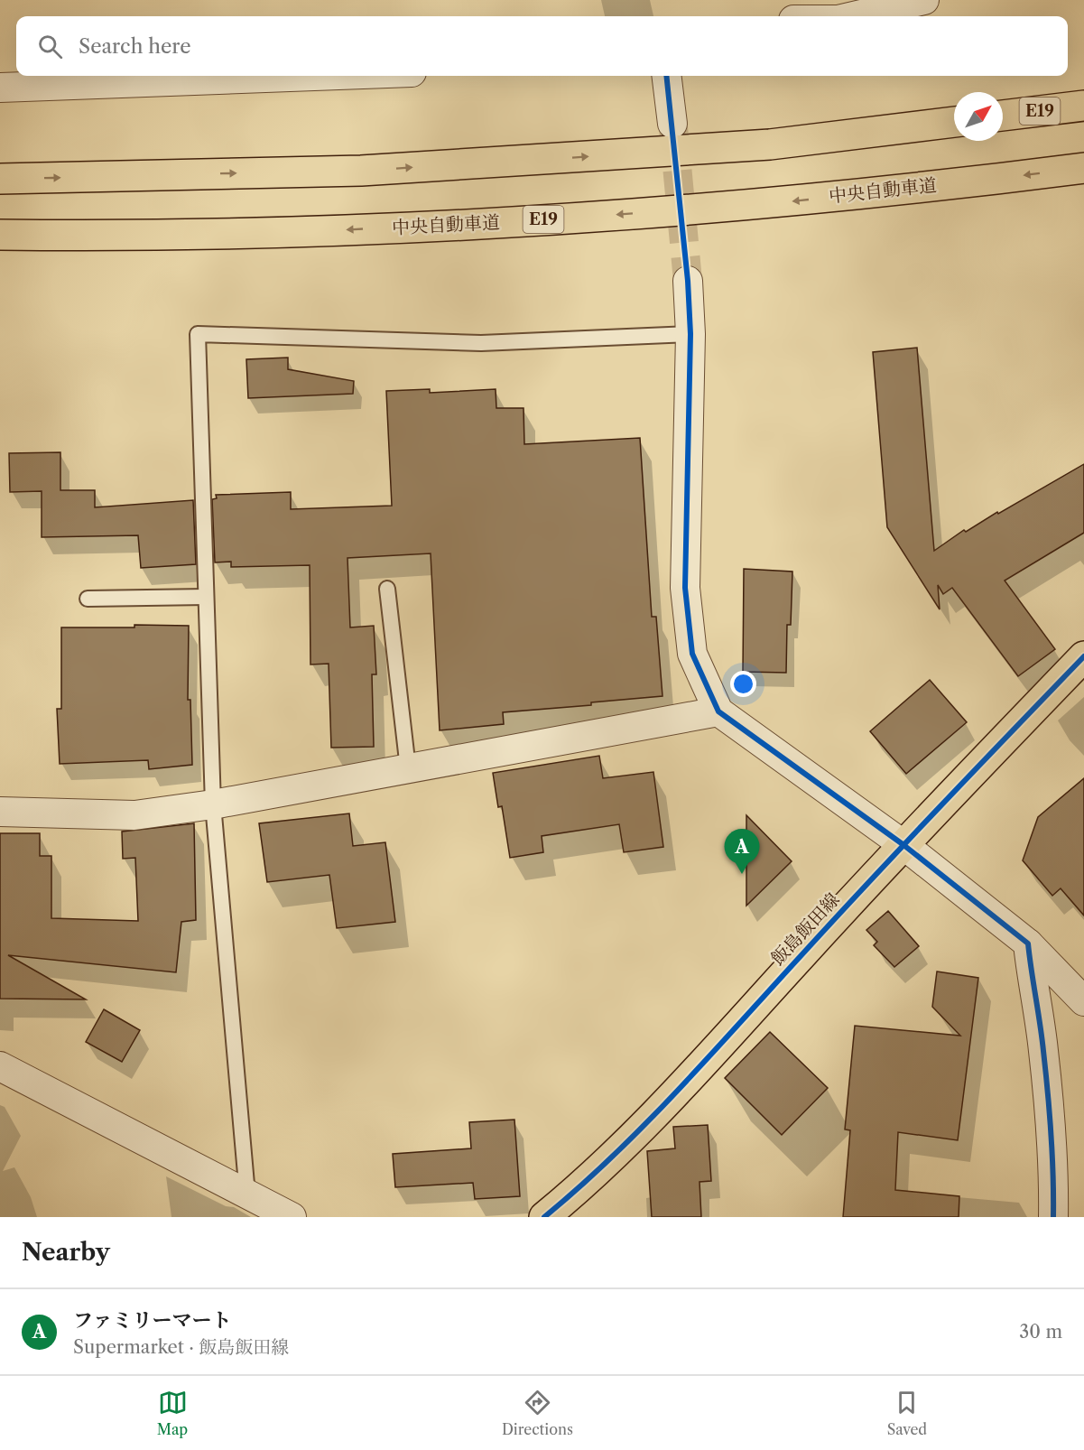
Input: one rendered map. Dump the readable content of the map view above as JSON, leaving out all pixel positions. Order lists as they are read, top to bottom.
{
  "streets": {
    "main road": ["E19", "中央自動車道", "飯島飯田線"]
  },
  "north": "top right",
  "page": {
    "search": "Search here",
    "pins": "A",
    "heading": "Nearby",
    "list": [
      {
        "mark": "A",
        "name": "ファミリーマート",
        "note": "Supermarket · 飯島飯田線",
        "value": "30 m"
      }
    ],
    "nav": ["Map", "Directions", "Saved"]
  }
}
